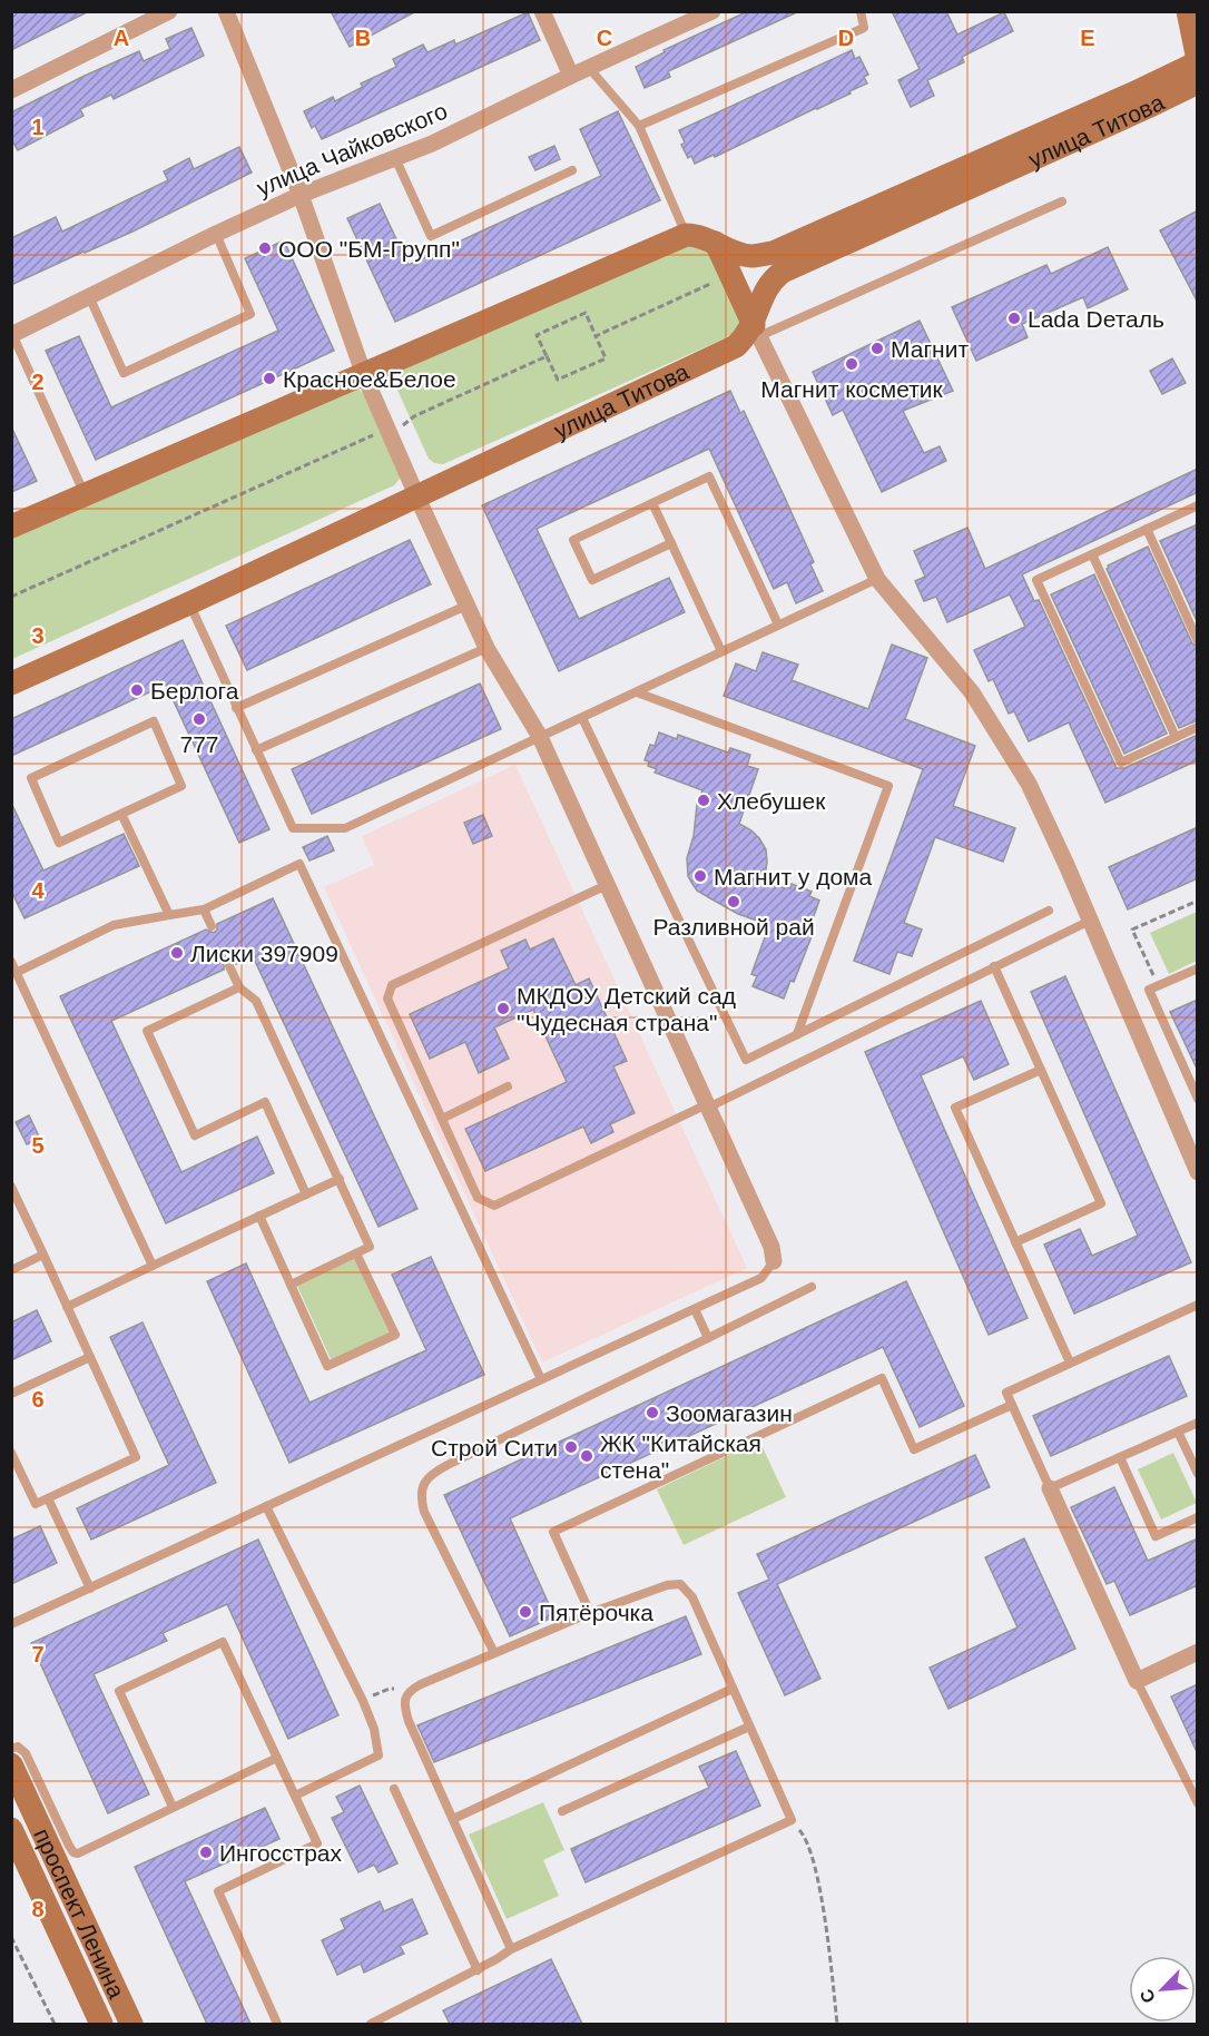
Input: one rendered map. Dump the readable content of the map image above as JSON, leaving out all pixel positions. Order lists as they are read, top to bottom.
{
  "streets": {
    "street": ["улица Титова", "улица Чайковского", "проспект Ленина"]
  },
  "places": [
    "ООО \"БМ-Групп\"",
    "Lada Dеталь",
    "Магнит",
    "Магнит косметик",
    "Красное&Белое",
    "Берлога",
    "777",
    "Хлебушек",
    "Магнит у дома",
    "Разливной рай",
    "Лиски 397909",
    "МКДОУ Детский сад \"Чудесная страна\"",
    "Зоомагазин",
    "Строй Сити",
    "ЖК \"Китайская стена\"",
    "Пятёрочка",
    "Ингосстрах"
  ],
  "north": "bottom left",
  "grid": {
    "columns": [
      "A",
      "B",
      "C",
      "D",
      "E"
    ],
    "rows": [
      "1",
      "2",
      "3",
      "4",
      "5",
      "6",
      "7",
      "8"
    ]
  }
}
